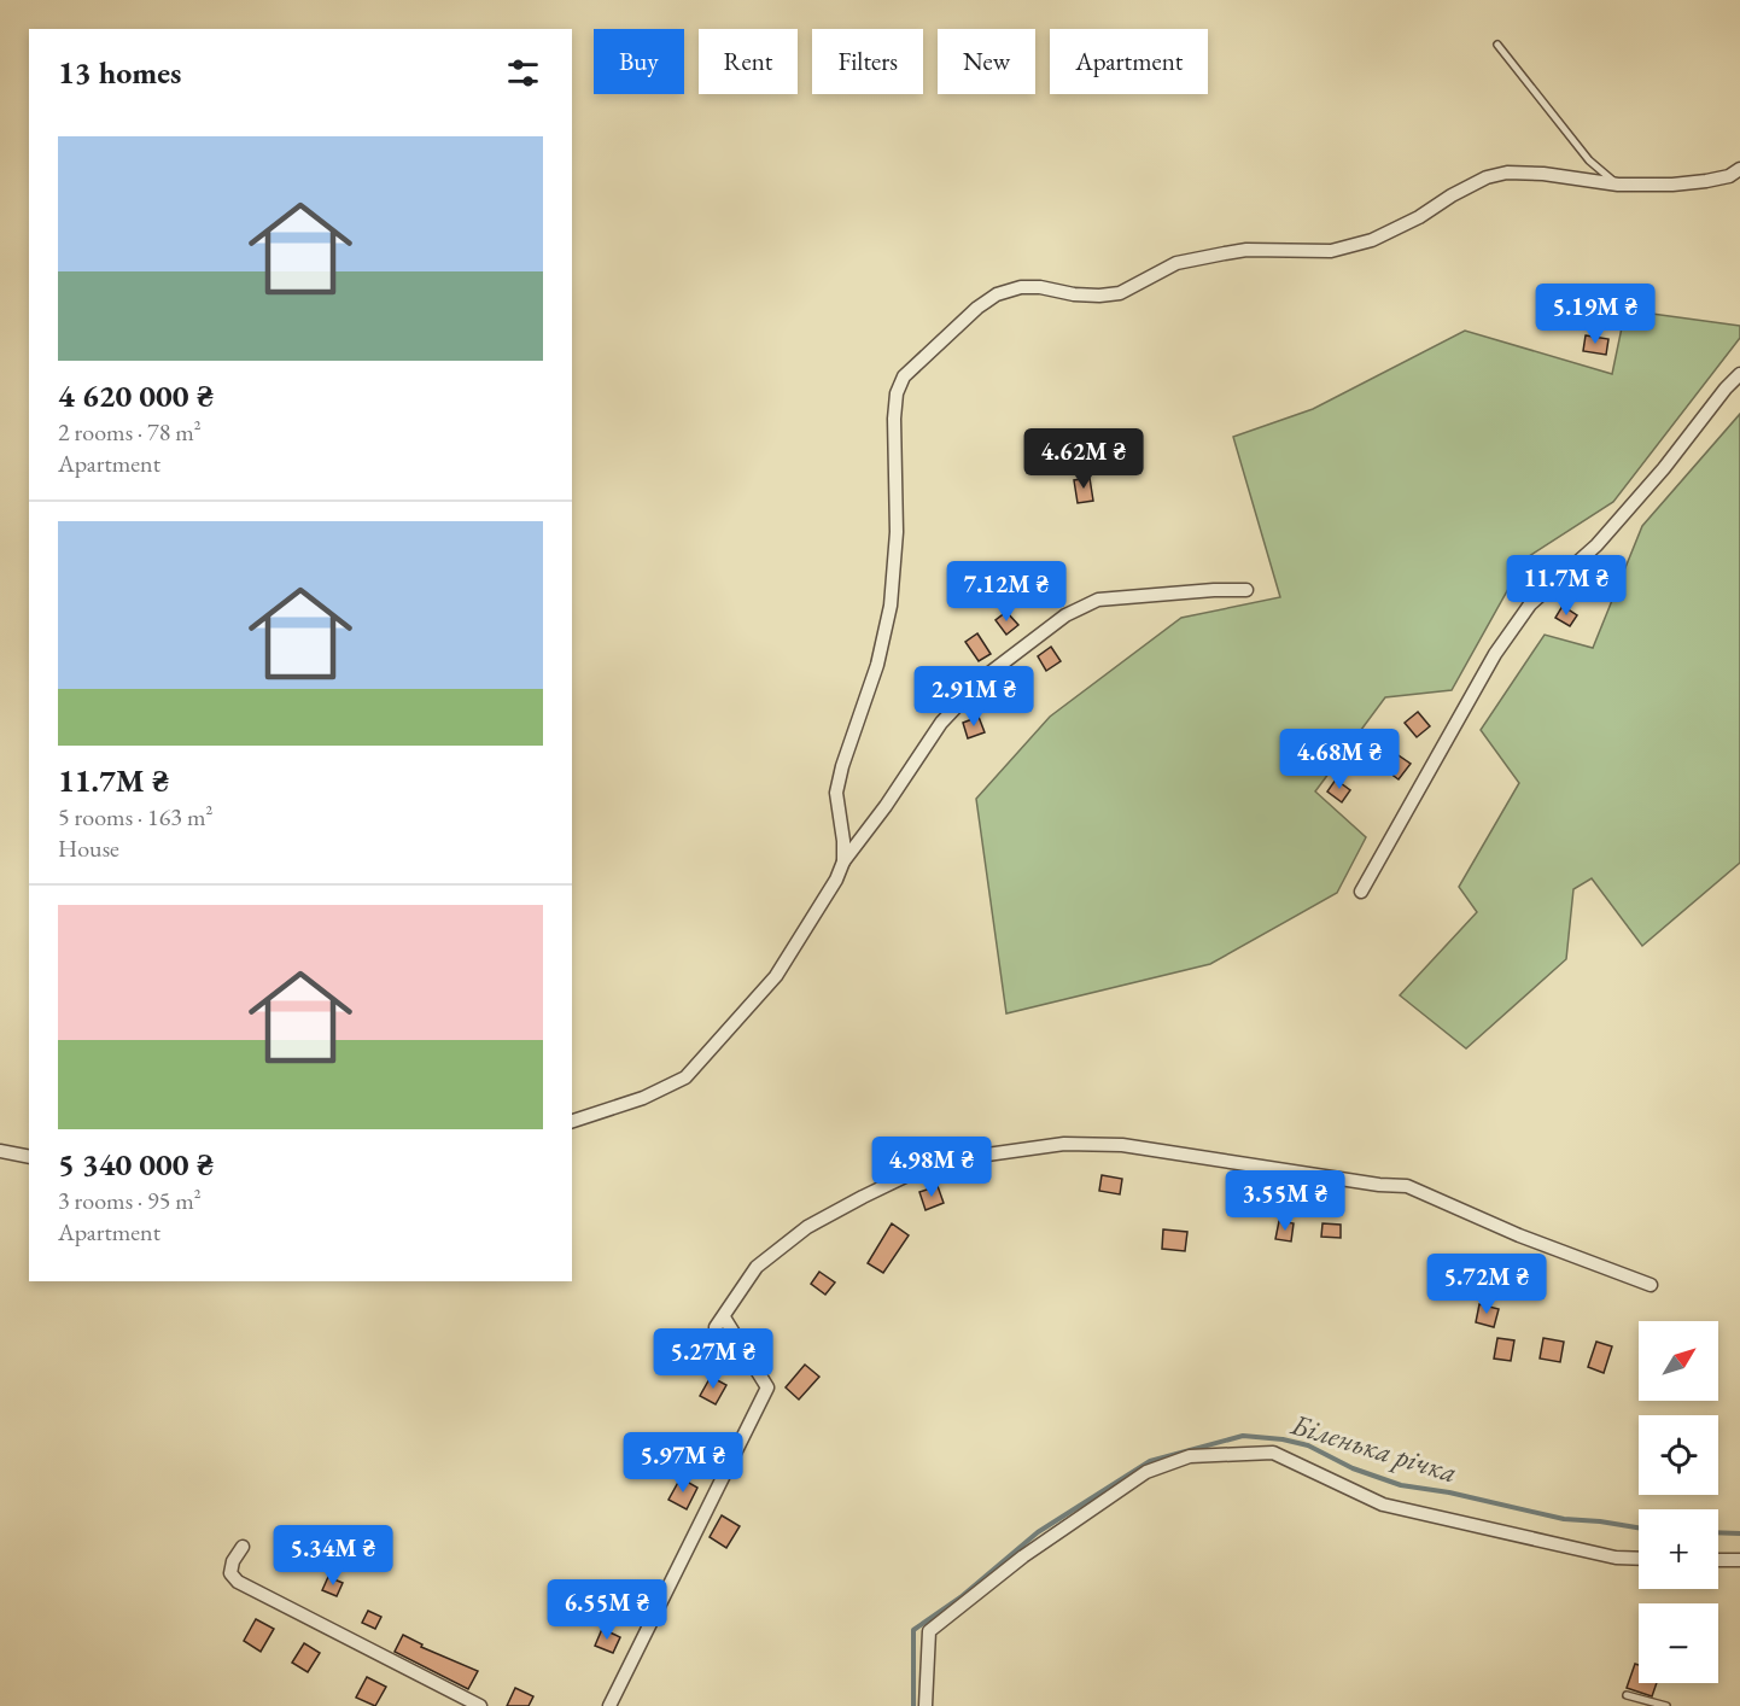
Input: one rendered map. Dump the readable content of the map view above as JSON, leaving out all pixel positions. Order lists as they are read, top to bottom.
{
  "water": ["Біленька річка"],
  "north": "top right",
  "page": {
    "chip": [
      "Buy",
      "Rent",
      "Filters",
      "New",
      "Apartment"
    ],
    "heading": "13 homes",
    "list": [
      {
        "name": "4 620 000 ₴",
        "note": "2 rooms · 78 m² · Apartment"
      },
      {
        "name": "11.7M ₴",
        "note": "5 rooms · 163 m² · House"
      },
      {
        "name": "5 340 000 ₴",
        "note": "3 rooms · 95 m² · Apartment"
      }
    ],
    "price": [
      "5.19M ₴",
      "4.62M ₴",
      "11.7M ₴",
      "7.12M ₴",
      "2.91M ₴",
      "4.68M ₴",
      "4.98M ₴",
      "3.55M ₴",
      "5.72M ₴",
      "5.27M ₴",
      "5.97M ₴",
      "5.34M ₴",
      "6.55M ₴"
    ],
    "map_buttons": ["+", "−"]
  }
}
